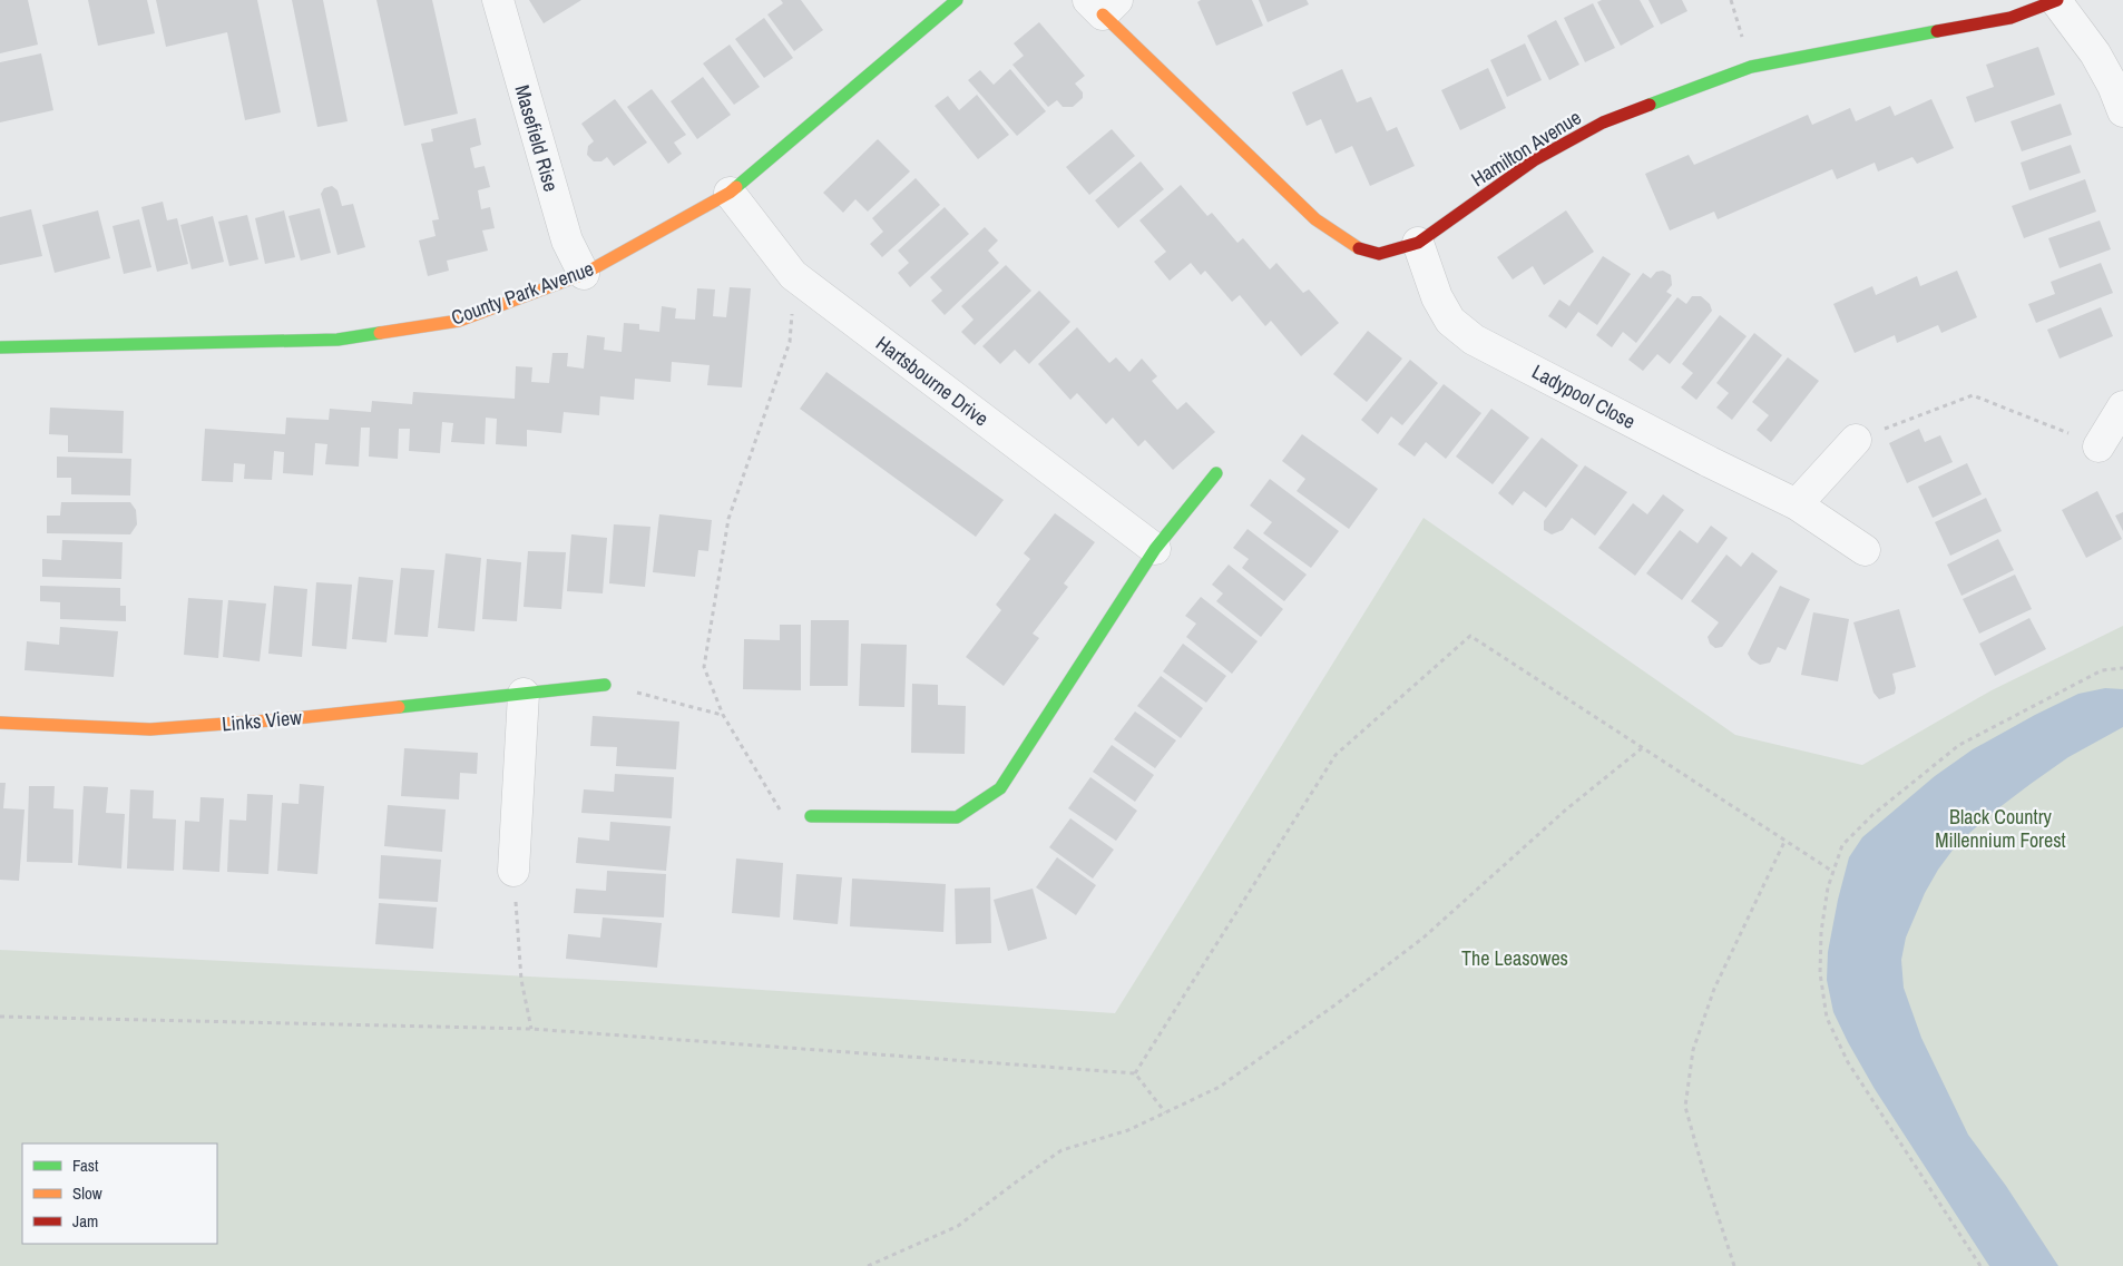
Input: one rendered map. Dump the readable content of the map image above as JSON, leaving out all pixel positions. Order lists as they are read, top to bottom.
{
  "streets": {
    "street": [
      "Masefield Rise",
      "Hamilton Avenue",
      "County Park Avenue",
      "Hartsbourne Drive",
      "Ladypool Close",
      "Links View"
    ]
  },
  "crossings": [
    ["Masefield Rise", "County Park Avenue"],
    ["Hamilton Avenue", "Ladypool Close"],
    ["County Park Avenue", "Hartsbourne Drive"]
  ],
  "parks": ["Black Country Millennium Forest", "The Leasowes"],
  "legend": ["Fast", "Slow", "Jam"]
}
